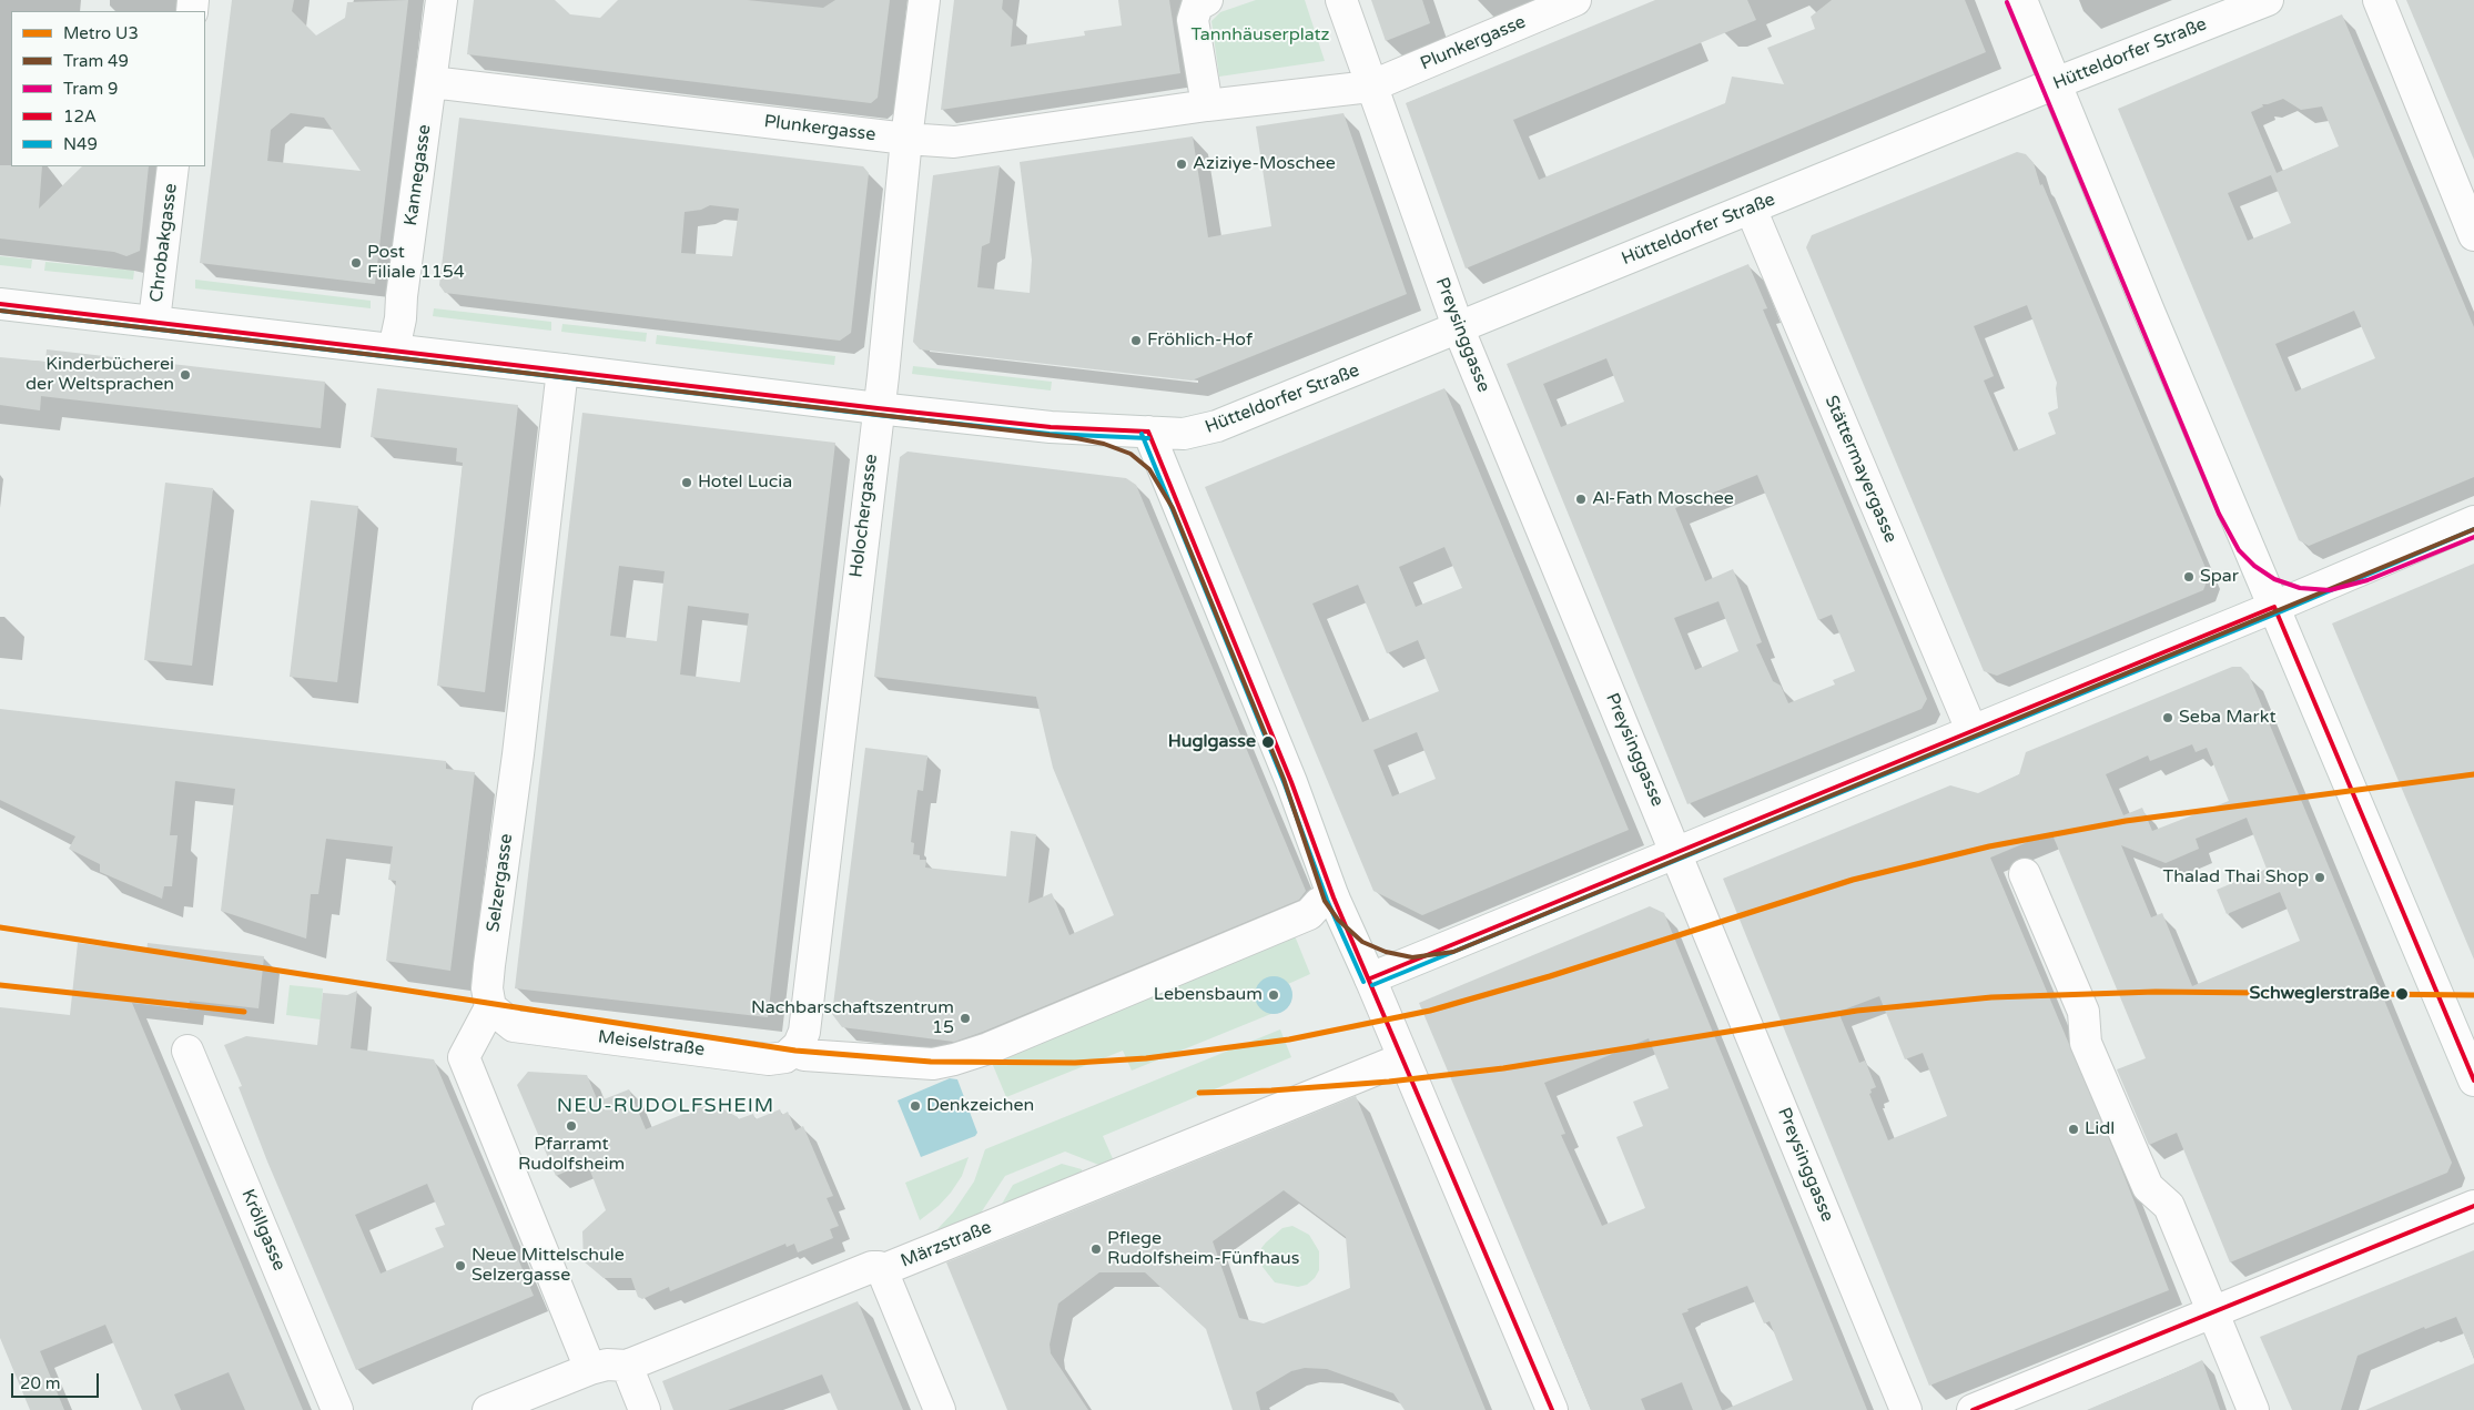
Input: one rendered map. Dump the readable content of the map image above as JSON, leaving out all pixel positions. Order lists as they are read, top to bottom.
{
  "streets": {
    "street": [
      "Plunkergasse",
      "Hütteldorfer Straße",
      "Kannegasse",
      "Chrobakgasse",
      "Preysinggasse",
      "Stättermayergasse",
      "Holochergasse",
      "Selzergasse",
      "Meiselstraße",
      "Kröllgasse",
      "Märzstraße"
    ]
  },
  "crossings": [
    ["Plunkergasse", "Kannegasse"],
    ["Plunkergasse", "Preysinggasse"],
    ["Plunkergasse", "Holochergasse"],
    ["Hütteldorfer Straße", "Kannegasse"],
    ["Hütteldorfer Straße", "Chrobakgasse"],
    ["Hütteldorfer Straße", "Preysinggasse"],
    ["Hütteldorfer Straße", "Stättermayergasse"],
    ["Hütteldorfer Straße", "Holochergasse"],
    ["Hütteldorfer Straße", "Selzergasse"],
    ["Holochergasse", "Meiselstraße"],
    ["Selzergasse", "Meiselstraße"]
  ],
  "districts": ["NEU-RUDOLFSHEIM"],
  "parks": ["Tannhäuserplatz"],
  "places": [
    "Aziziye-Moschee",
    "Post Filiale 1154",
    "Fröhlich-Hof",
    "Kinderbücherei der Weltsprachen",
    "Hotel Lucia",
    "Al-Fath Moschee",
    "Spar",
    "Seba Markt",
    "Huglgasse",
    "Thalad Thai Shop",
    "Schweglerstraße",
    "Lebensbaum",
    "Nachbarschaftszentrum 15",
    "Denkzeichen",
    "Pfarramt Rudolfsheim",
    "Lidl",
    "Pflege Rudolfsheim-Fünfhaus",
    "Neue Mittelschule Selzergasse"
  ],
  "lines": [
    "tram line 9",
    "transit line 12A",
    "tram line 49",
    "transit line N49",
    "metro line U3"
  ],
  "legend": [
    "Metro U3",
    "Tram 49",
    "Tram 9",
    "12A",
    "N49"
  ],
  "scale_bar": "20 m"
}
